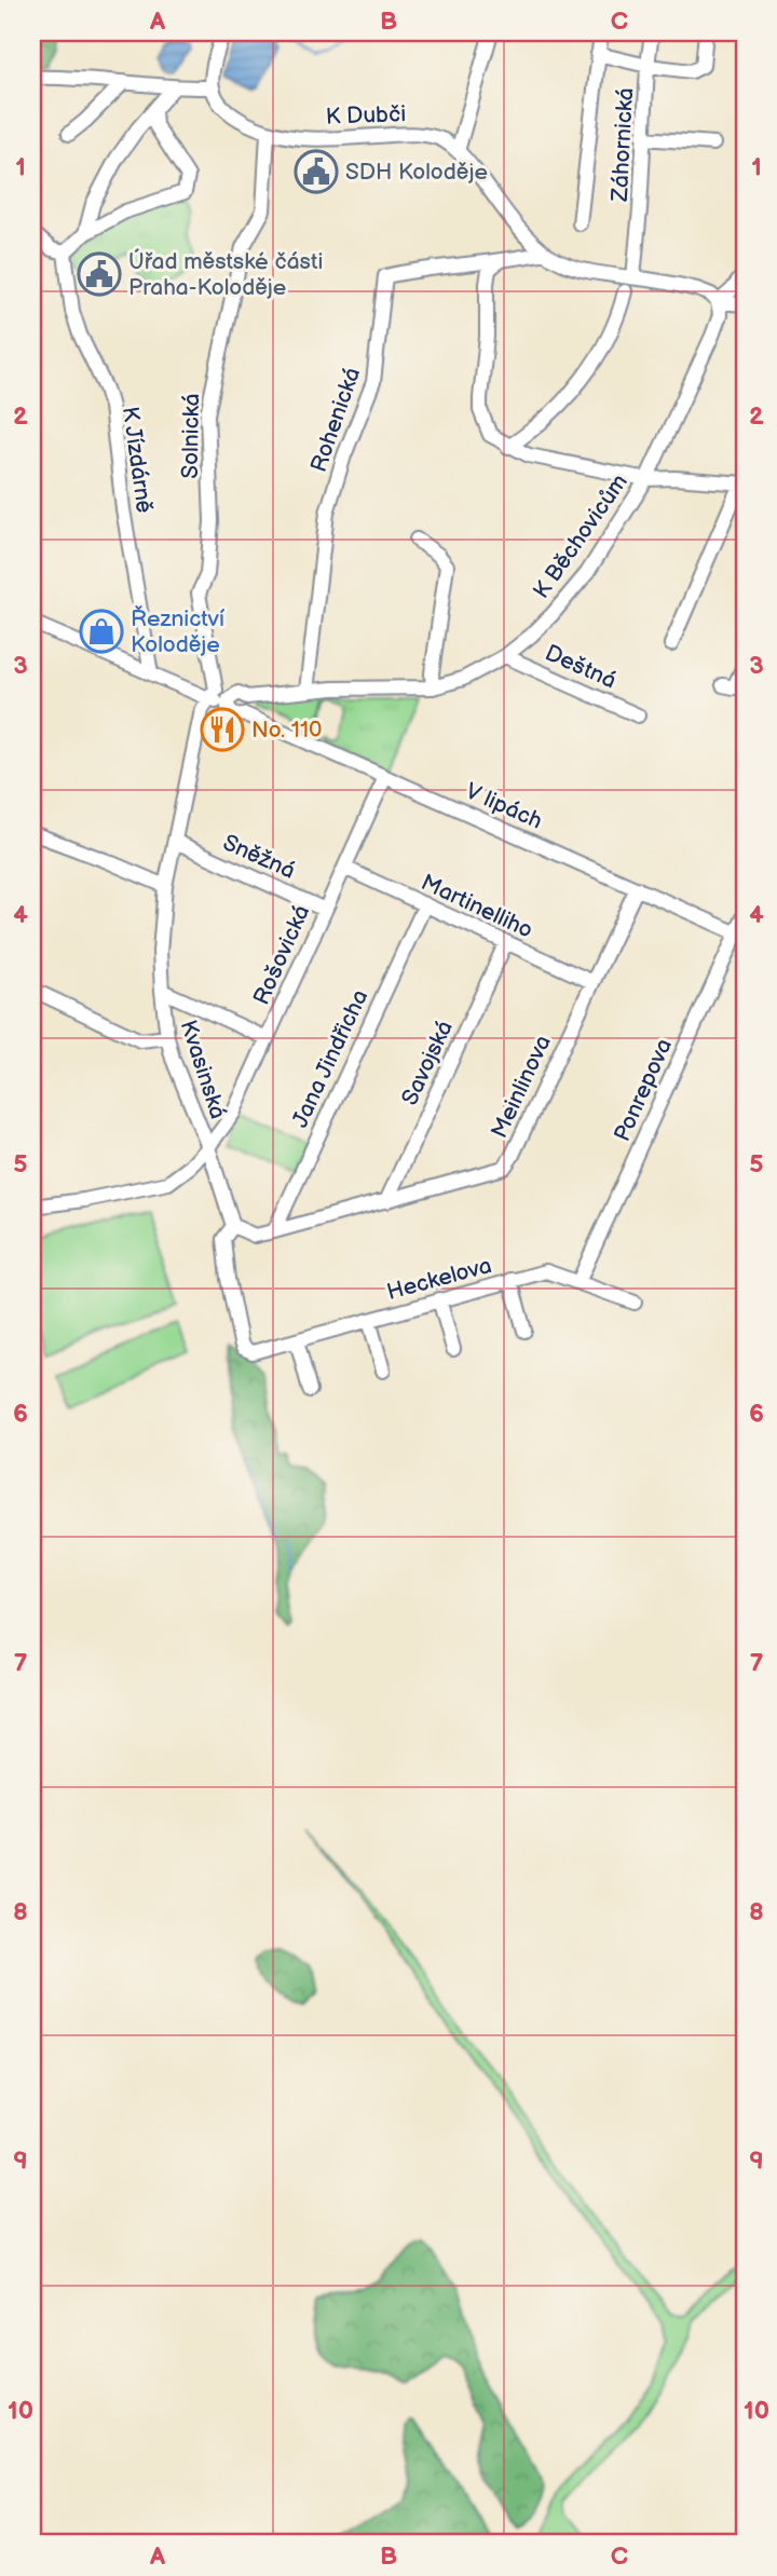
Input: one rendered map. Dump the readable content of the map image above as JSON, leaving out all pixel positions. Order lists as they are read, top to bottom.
{
  "streets": {
    "street": [
      "K Dubči",
      "Záhornická",
      "Rohenická",
      "Solnická",
      "K Jízdárně",
      "K Běchovicům",
      "Deštná",
      "V lipách",
      "Sněžná",
      "Martinelliho",
      "Rošovická",
      "Jana Jindřicha",
      "Savojská",
      "Kvasinská",
      "Meinlinova",
      "Ponrepova",
      "Heckelova"
    ]
  },
  "crossings": [
    ["K Dubči", "Záhornická"],
    ["K Dubči", "Rohenická"],
    ["K Dubči", "Solnická"],
    ["K Dubči", "K Běchovicům"],
    ["Rohenická", "K Běchovicům"],
    ["Solnická", "K Běchovicům"],
    ["Solnická", "V lipách"],
    ["Solnická", "Kvasinská"],
    ["K Běchovicům", "Deštná"],
    ["K Běchovicům", "V lipách"],
    ["K Běchovicům", "Kvasinská"],
    ["V lipách", "Rošovická"],
    ["V lipách", "Kvasinská"],
    ["V lipách", "Meinlinova"],
    ["V lipách", "Ponrepova"],
    ["Sněžná", "Rošovická"],
    ["Sněžná", "Kvasinská"],
    ["Martinelliho", "Rošovická"],
    ["Martinelliho", "Jana Jindřicha"],
    ["Martinelliho", "Savojská"],
    ["Martinelliho", "Meinlinova"],
    ["Rošovická", "Kvasinská"],
    ["Jana Jindřicha", "Meinlinova"],
    ["Savojská", "Meinlinova"],
    ["Kvasinská", "Meinlinova"],
    ["Kvasinská", "Heckelova"],
    ["Ponrepova", "Heckelova"]
  ],
  "places": {
    "public building": ["SDH Koloděje", "Úřad městské části Praha-Koloděje"],
    "shop": ["Řeznictví Koloděje"],
    "restaurant": ["No. 110"]
  },
  "grid": {
    "columns": ["A", "B", "C"],
    "rows": [
      "1",
      "2",
      "3",
      "4",
      "5",
      "6",
      "7",
      "8",
      "9",
      "10"
    ]
  }
}
